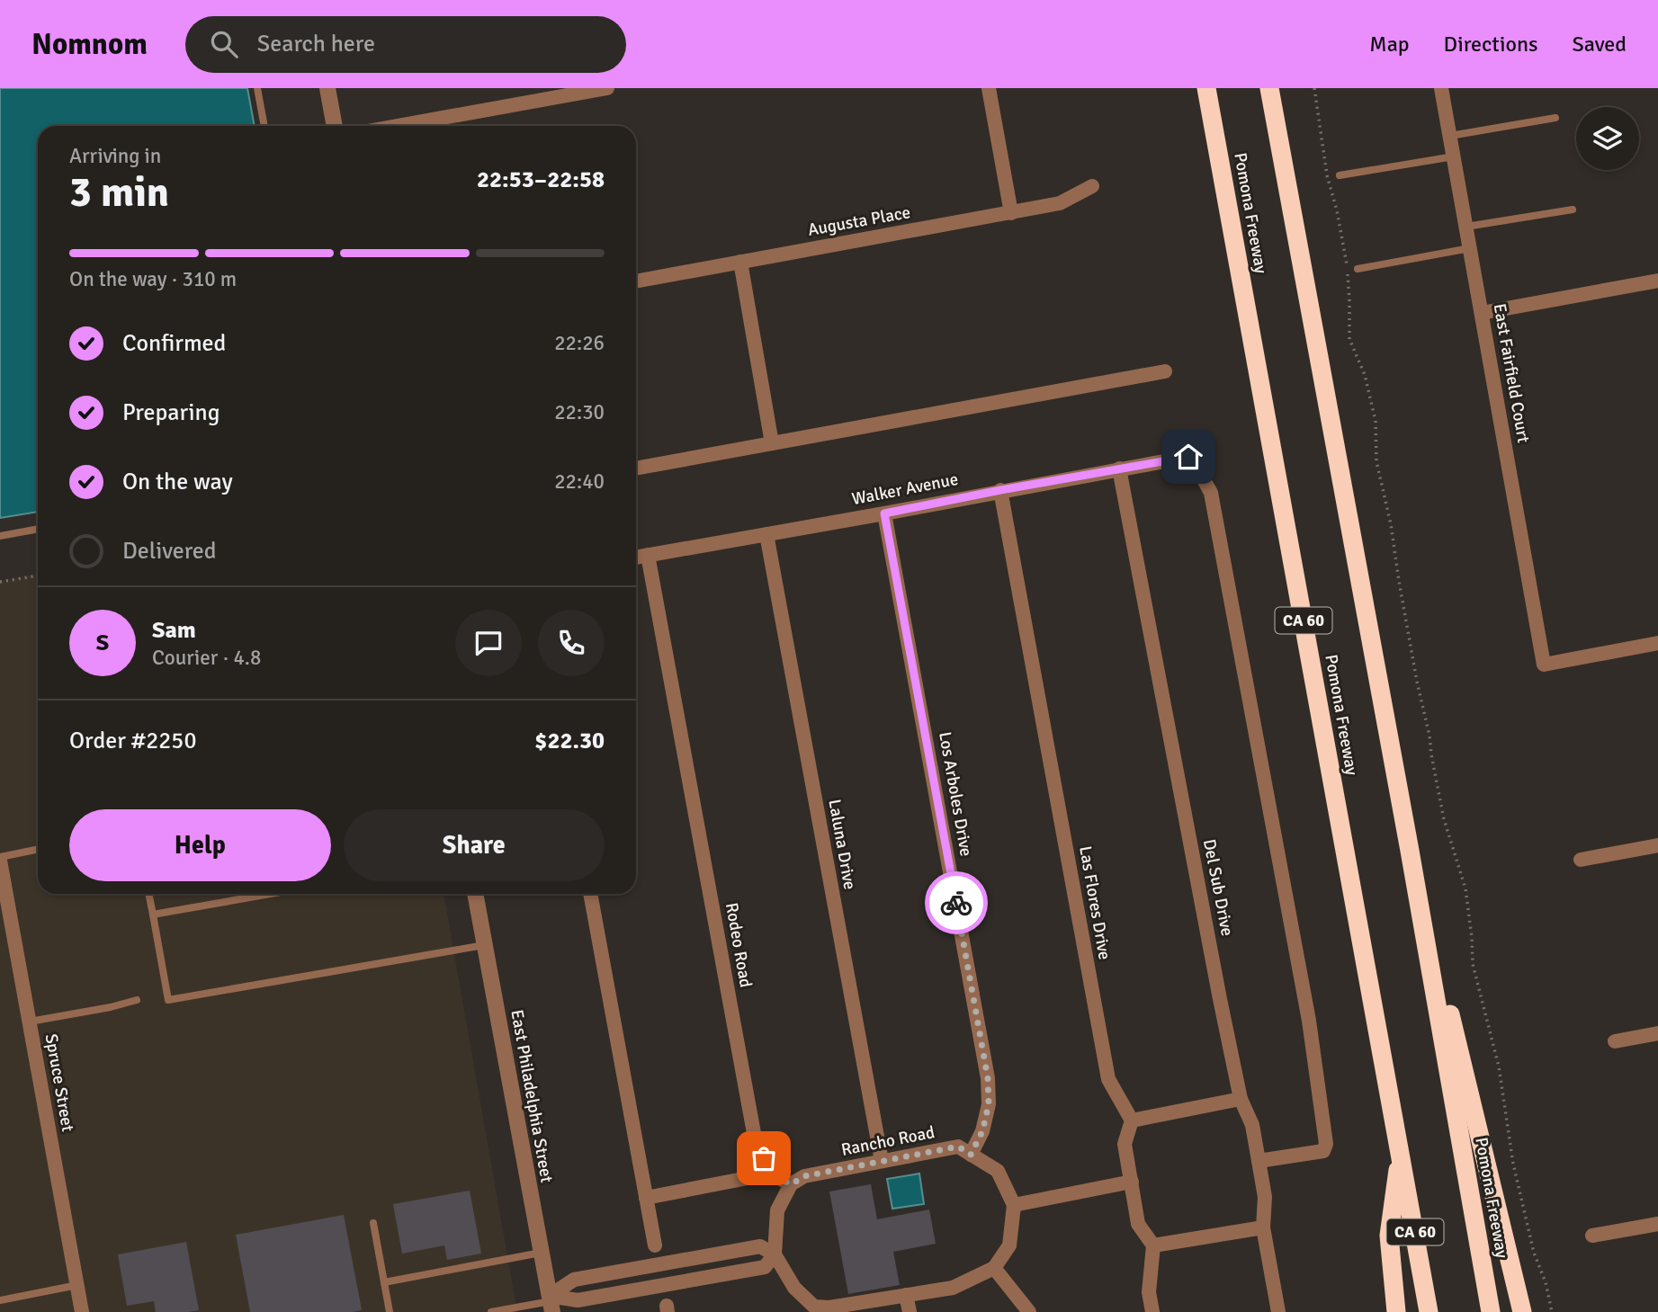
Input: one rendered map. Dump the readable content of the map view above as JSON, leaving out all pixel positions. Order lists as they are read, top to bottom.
{
  "streets": {
    "highway": ["Pomona Freeway", "CA 60"],
    "street": [
      "Augusta Place",
      "East Fairfield Court",
      "Walker Avenue",
      "Los Arboles Drive",
      "Laluna Drive",
      "Del Sub Drive",
      "Las Flores Drive",
      "Rodeo Road",
      "Spruce Street",
      "East Philadelphia Street",
      "Rancho Road"
    ]
  },
  "crossings": [
    ["Walker Avenue", "Los Arboles Drive"],
    ["Walker Avenue", "Laluna Drive"],
    ["Walker Avenue", "Del Sub Drive"],
    ["Walker Avenue", "Las Flores Drive"],
    ["Walker Avenue", "Rodeo Road"],
    ["Los Arboles Drive", "Laluna Drive"],
    ["Los Arboles Drive", "Rancho Road"],
    ["Laluna Drive", "Rancho Road"]
  ],
  "page": {
    "header": "Nomnom",
    "search": "Search here",
    "nav": ["Map", "Directions", "Saved"],
    "heading": ["3 min", "Arriving in", "22:53–22:58"],
    "panel": [
      "Sam",
      "Courier · 4.8",
      "Order #2250",
      "$22.30"
    ],
    "bar": "On the way · 310 m",
    "list": [
      ["Confirmed", "22:26"],
      ["Preparing", "22:30"],
      ["On the way", "22:40"],
      "Delivered"
    ],
    "round": "S",
    "buttons": ["Help", "Share"]
  }
}
